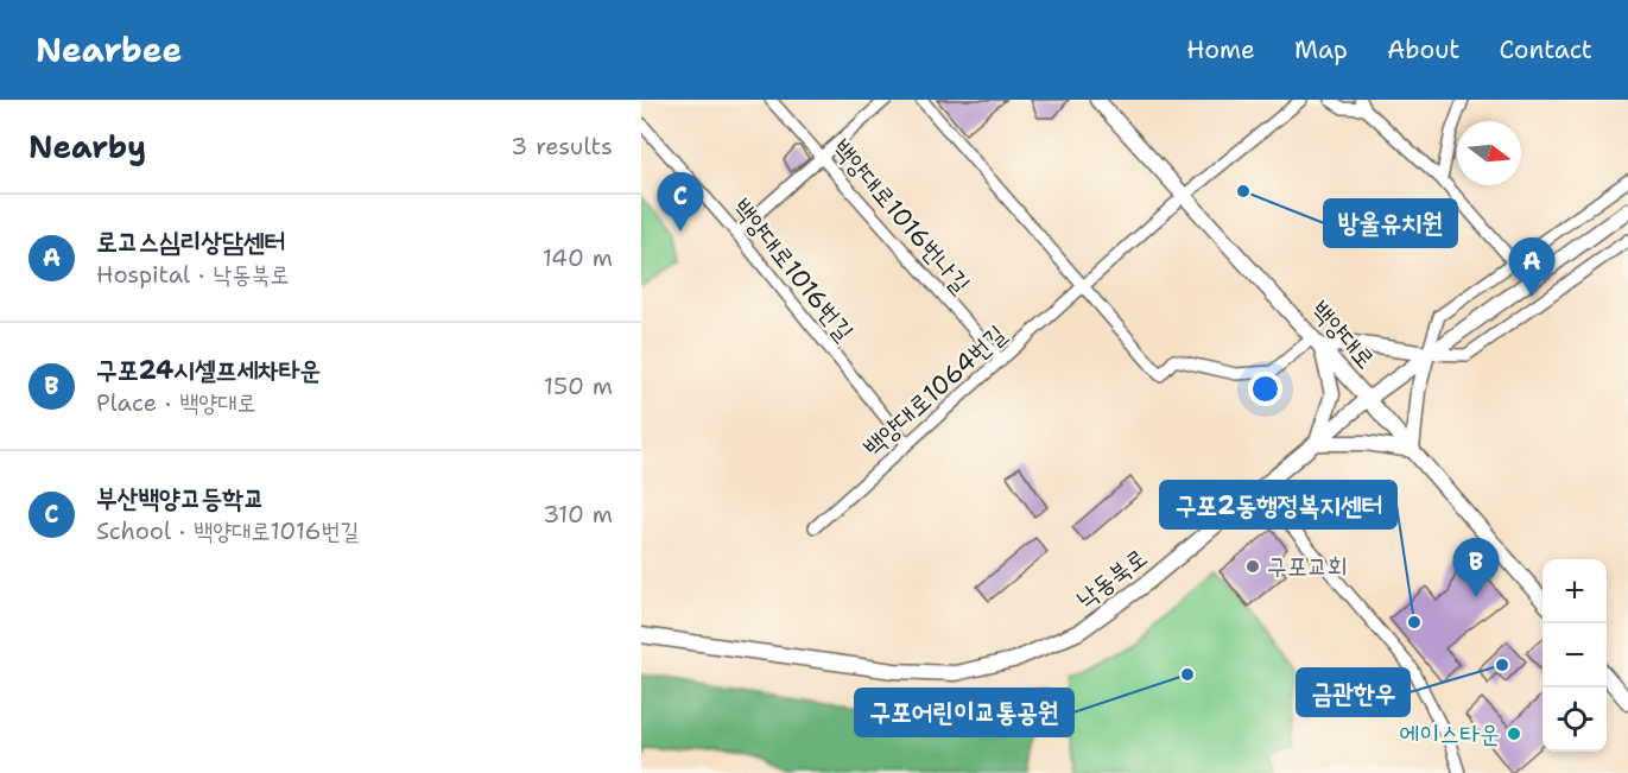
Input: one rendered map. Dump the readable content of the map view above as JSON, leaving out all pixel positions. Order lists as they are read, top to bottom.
{
  "streets": {
    "main road": ["백양대로", "낙동북로"],
    "street": ["백양대로1016번나길", "백양대로1016번길", "백양대로1064번길"]
  },
  "crossings": [
    ["백양대로1016번나길", "백양대로1064번길"],
    ["백양대로1016번길", "백양대로1064번길"],
    ["백양대로", "백양대로1064번길"],
    ["백양대로", "낙동북로"]
  ],
  "places": [
    "방울유치원",
    "구포교회",
    "구포2동행정복지센터",
    "금관한우",
    "구포어린이교통공원",
    "에이스타운"
  ],
  "north": "right",
  "page": {
    "header": "Nearbee",
    "nav": [
      "Home",
      "Map",
      "About",
      "Contact"
    ],
    "heading": ["Nearby", "3 results"],
    "pins": ["C", "A", "B"],
    "list": [
      {
        "mark": "A",
        "name": "로고스심리상담센터",
        "note": "Hospital · 낙동북로",
        "value": "140 m"
      },
      {
        "mark": "B",
        "name": "구포24시셀프세차타운",
        "note": "Place · 백양대로",
        "value": "150 m"
      },
      {
        "mark": "C",
        "name": "부산백양고등학교",
        "note": "School · 백양대로1016번길",
        "value": "310 m"
      }
    ],
    "map_buttons": ["+", "−"]
  }
}
